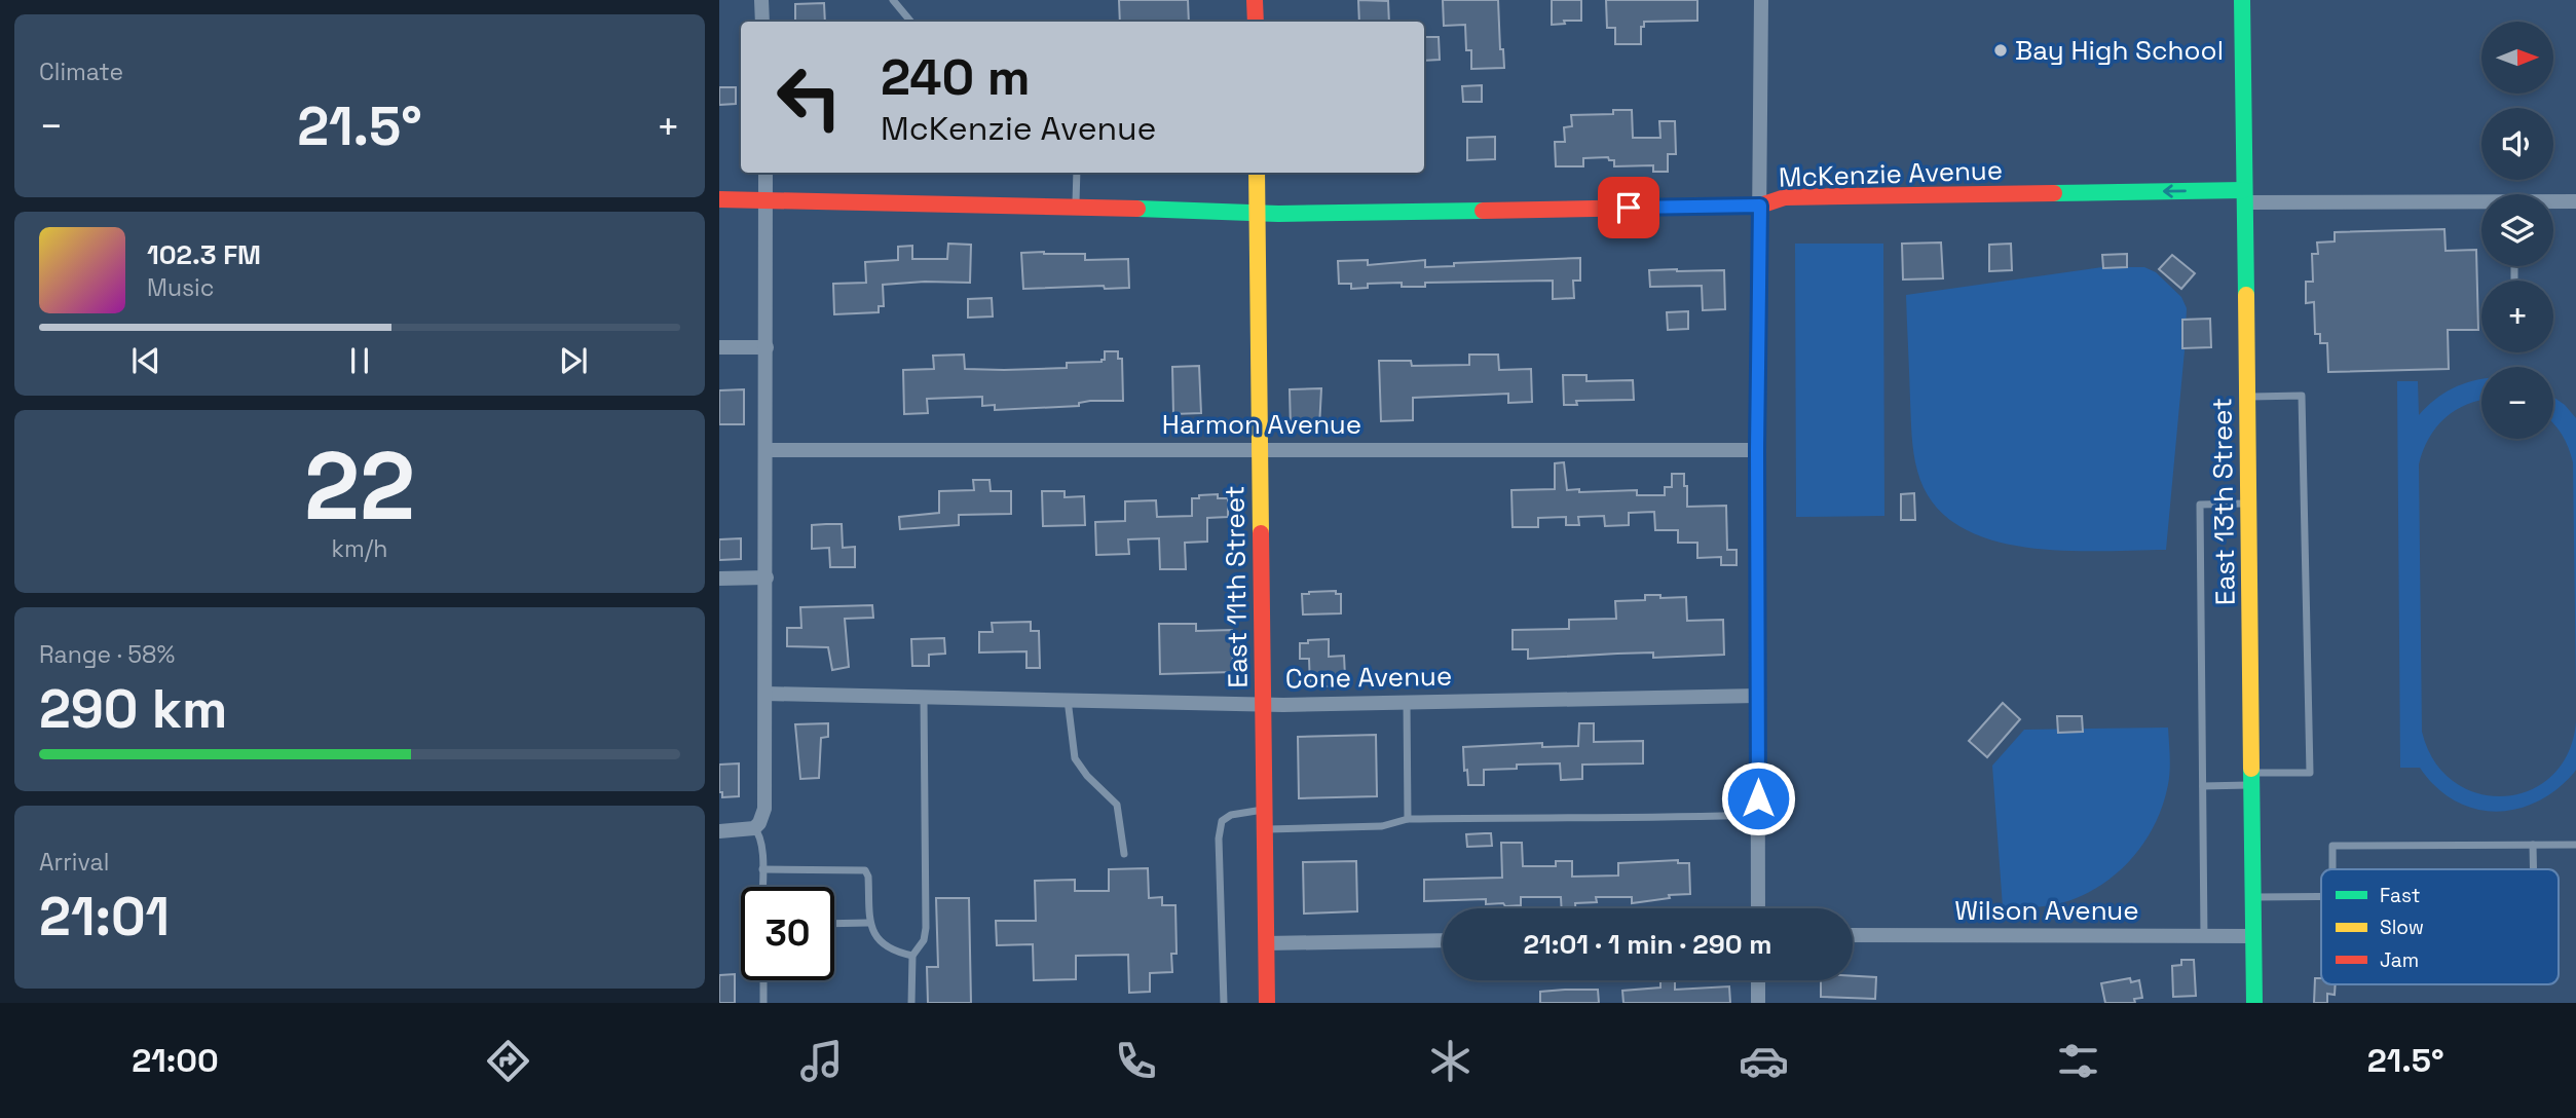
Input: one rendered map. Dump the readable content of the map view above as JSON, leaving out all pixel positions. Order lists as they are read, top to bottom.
{
  "streets": {
    "street": [
      "McKenzie Avenue",
      "Harmon Avenue",
      "East 13th Street",
      "East 11th Street",
      "Cone Avenue",
      "Wilson Avenue"
    ]
  },
  "crossings": [
    ["McKenzie Avenue", "East 13th Street"],
    ["McKenzie Avenue", "East 11th Street"],
    ["Harmon Avenue", "East 11th Street"],
    ["East 13th Street", "Wilson Avenue"],
    ["East 11th Street", "Cone Avenue"]
  ],
  "places": ["Bay High School"],
  "legend": ["Fast", "Slow", "Jam"],
  "north": "right",
  "page": {
    "tile": [
      "Climate",
      ["22", "km/h"],
      ["Range · 58%", "290 km"],
      ["Arrival", "21:01"]
    ],
    "map_buttons": ["+", "−"],
    "turn": ["240 m", "McKenzie Avenue"],
    "heat": ["−", "21.5°", "+"],
    "song": ["102.3 FM", "Music"],
    "limit": "30",
    "trip": "21:01 · 1 min · 290 m",
    "tabs": ["21:00", "21.5°"]
  }
}
